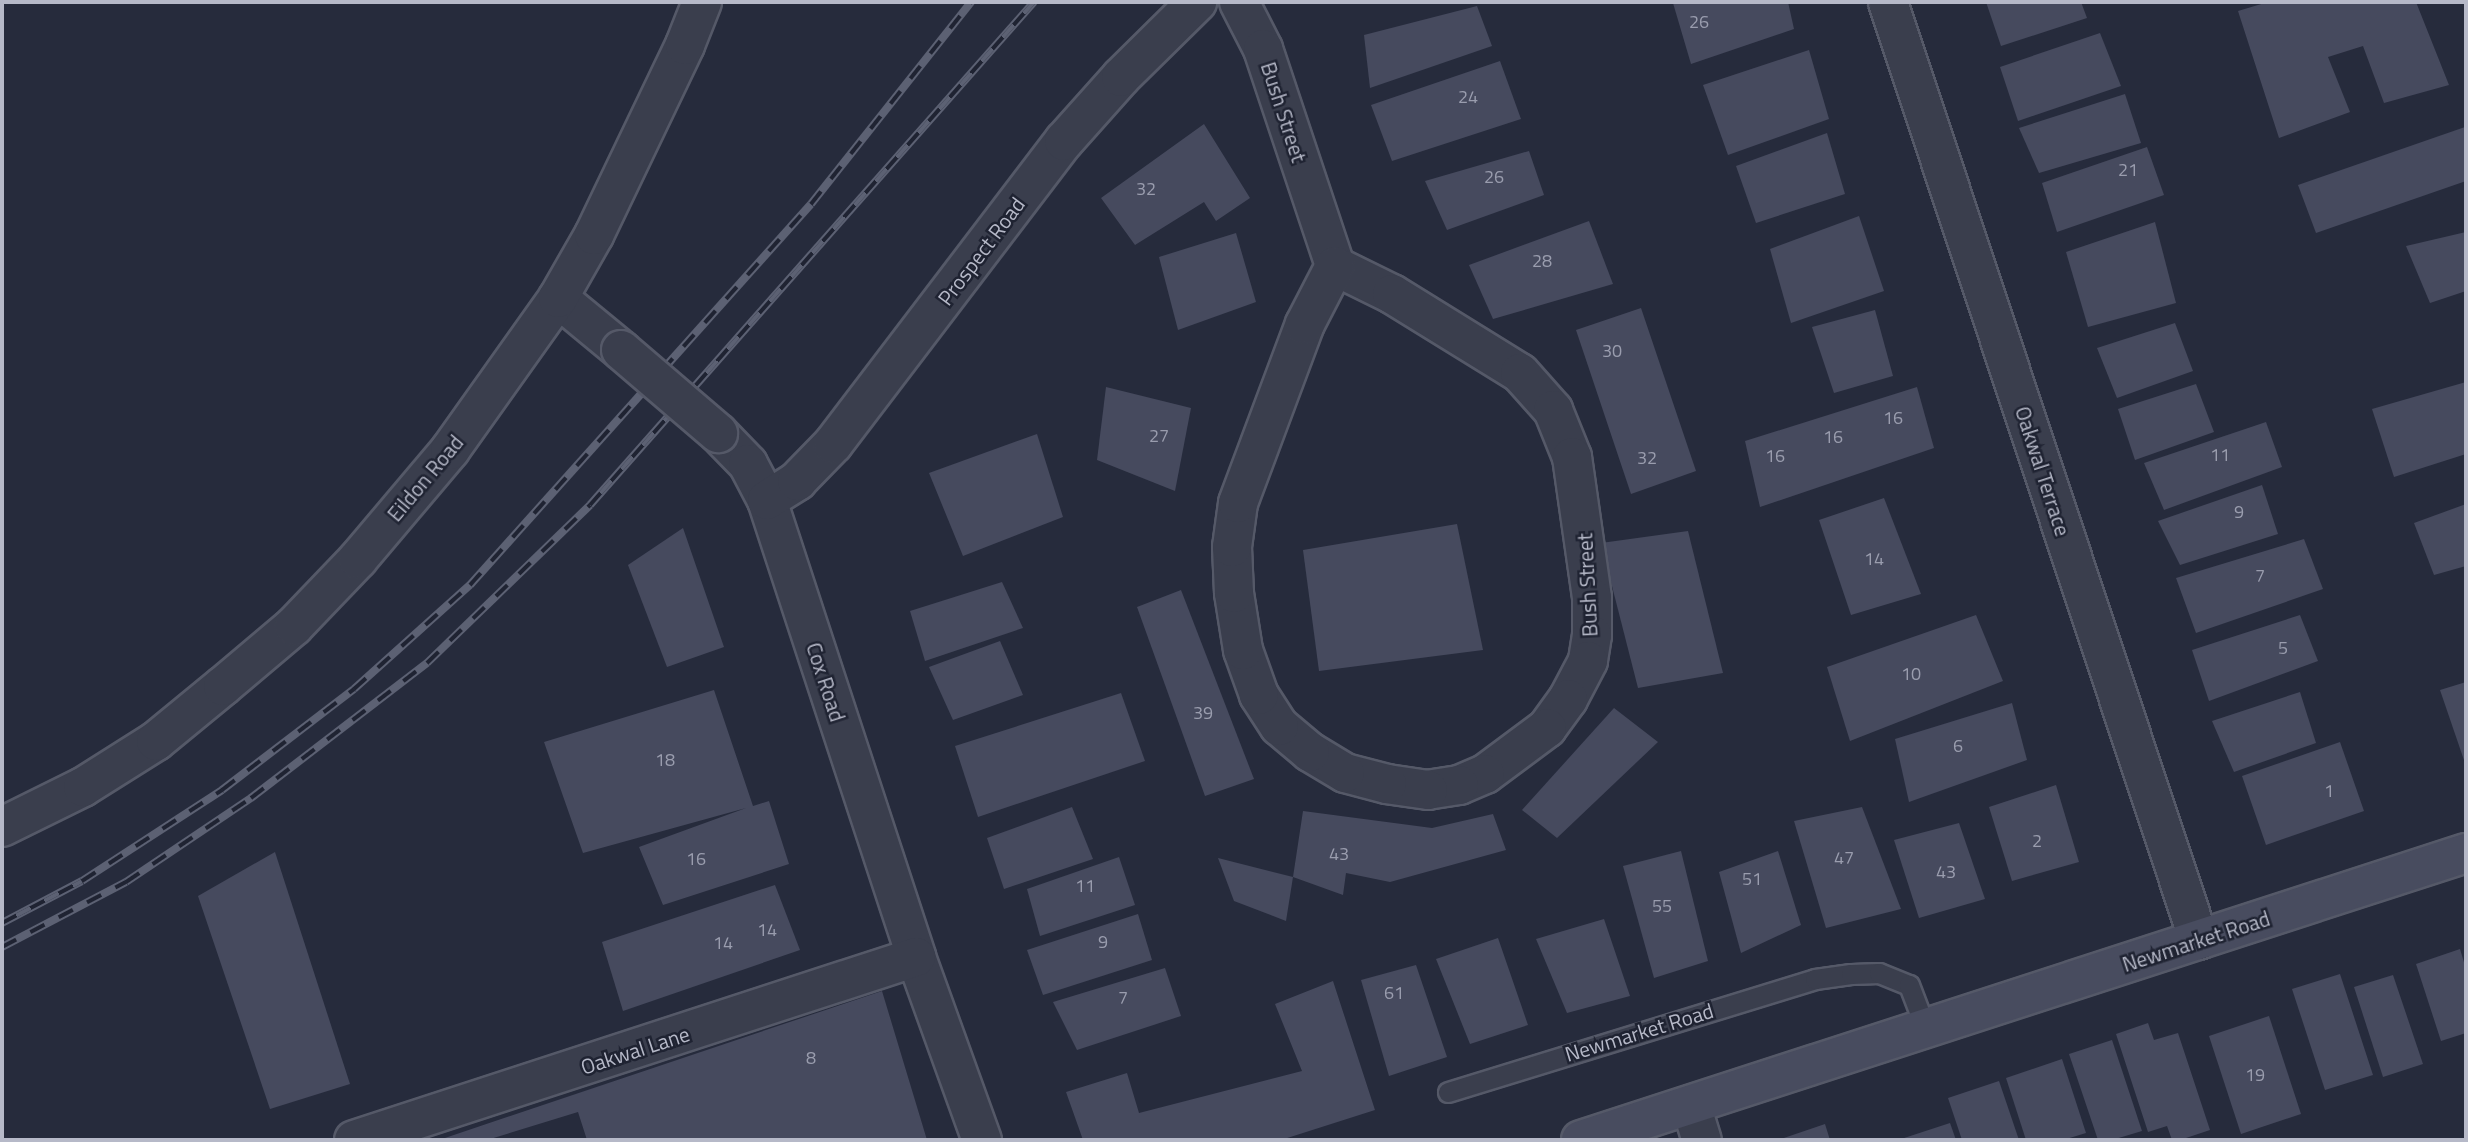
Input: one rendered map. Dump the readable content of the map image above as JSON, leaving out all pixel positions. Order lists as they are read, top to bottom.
{
  "streets": {
    "main road": ["Newmarket Road"],
    "street": [
      "Bush Street",
      "Prospect Road",
      "Oakwal Terrace",
      "Eildon Road",
      "Cox Road",
      "Oakwal Lane"
    ]
  },
  "crossings": [
    ["Prospect Road", "Cox Road"],
    ["Oakwal Terrace", "Newmarket Road"],
    ["Eildon Road", "Cox Road"],
    ["Cox Road", "Oakwal Lane"]
  ],
  "house_numbers": [
    "26",
    "24",
    "21",
    "26",
    "32",
    "28",
    "30",
    "16",
    "27",
    "16",
    "11",
    "16",
    "32",
    "9",
    "14",
    "7",
    "5",
    "10",
    "39",
    "6",
    "18",
    "1",
    "2",
    "43",
    "47",
    "16",
    "43",
    "51",
    "11",
    "55",
    "14",
    "9",
    "14",
    "61",
    "7",
    "8",
    "19"
  ]
}
